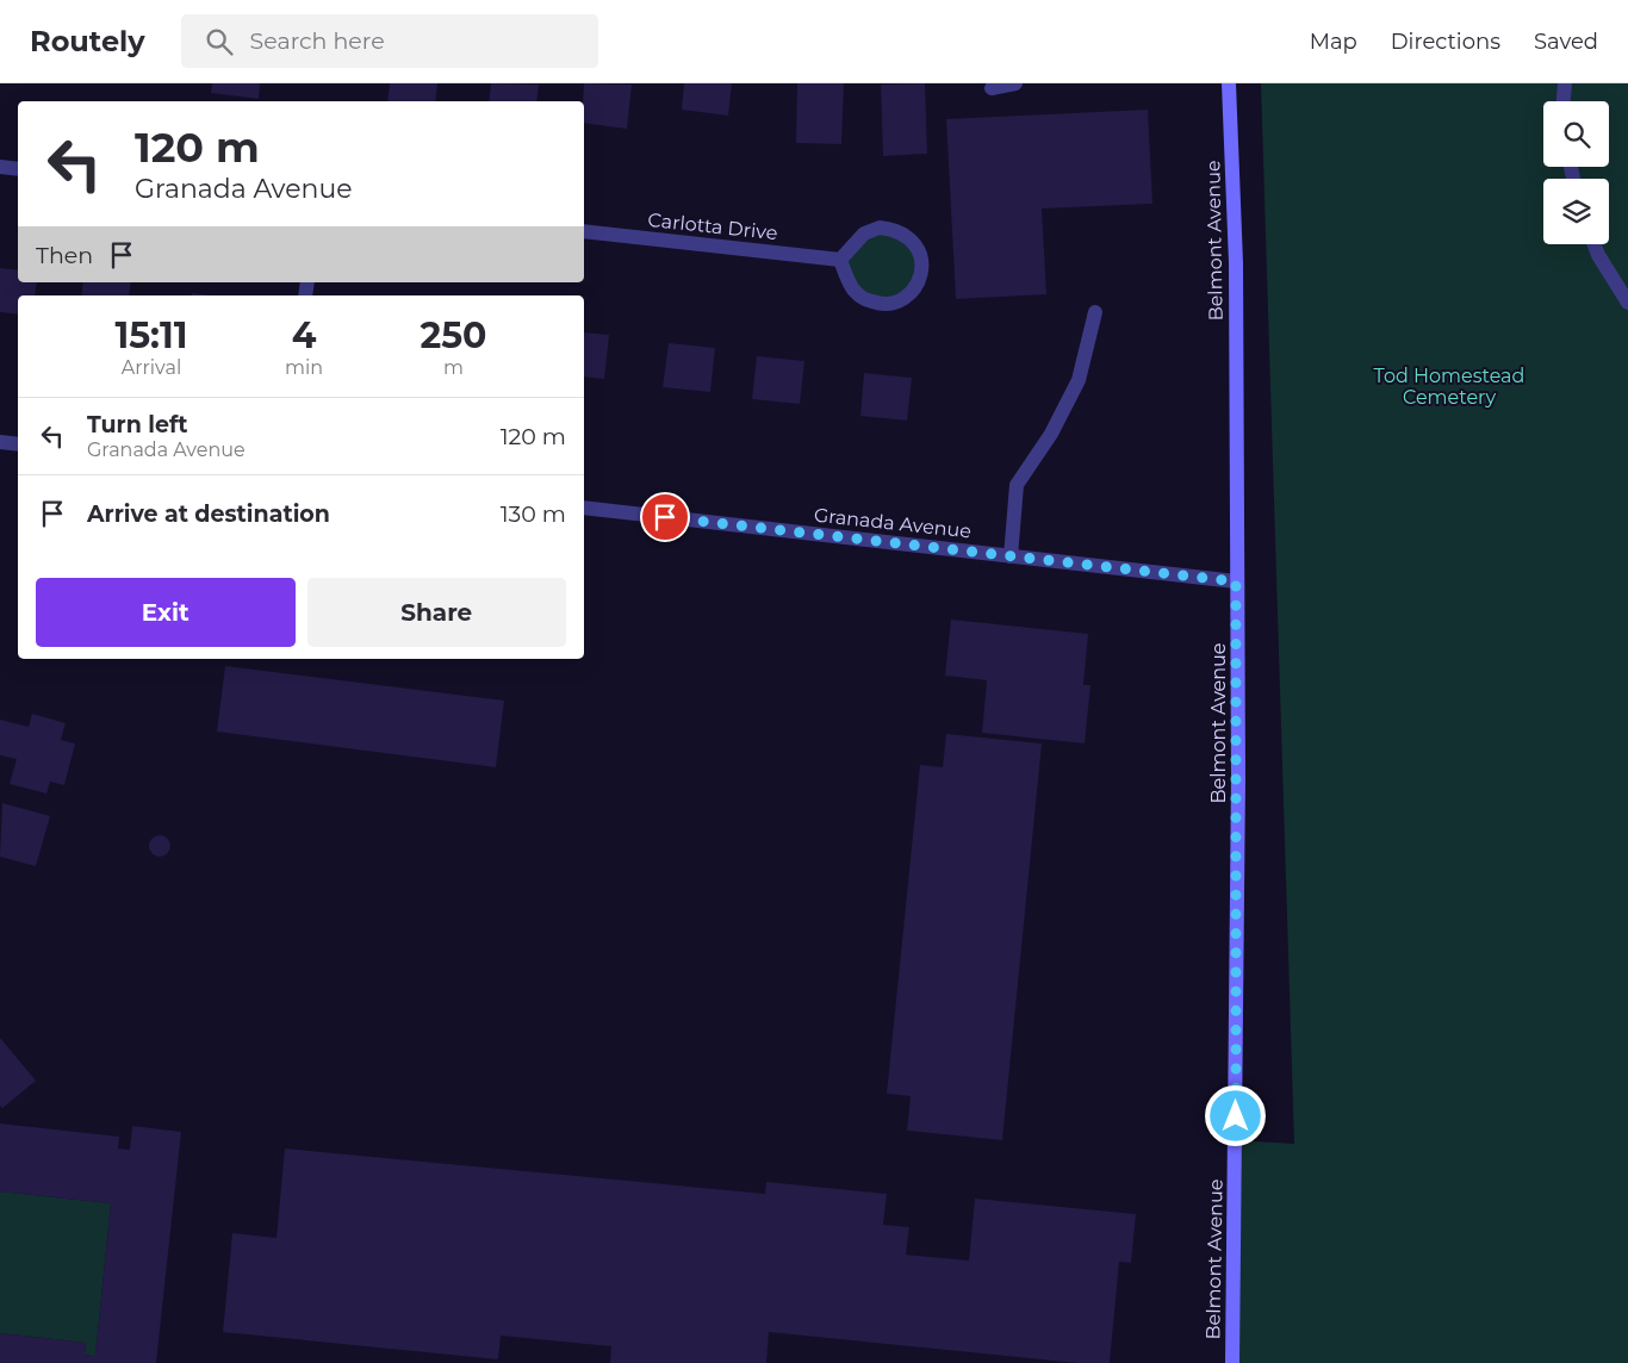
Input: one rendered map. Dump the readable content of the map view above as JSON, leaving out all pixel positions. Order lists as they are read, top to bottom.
{
  "streets": {
    "main road": ["Belmont Avenue"],
    "street": ["Carlotta Drive", "Granada Avenue"]
  },
  "crossings": [
    ["Belmont Avenue", "Granada Avenue"]
  ],
  "parks": ["Tod Homestead Cemetery"],
  "page": {
    "header": "Routely",
    "search": "Search here",
    "nav": ["Map", "Directions", "Saved"],
    "turn": ["120 m", "Granada Avenue"],
    "then": "Then",
    "eta": [
      "15:11",
      "Arrival",
      "4",
      "min",
      "250",
      "m"
    ],
    "list": [
      {
        "name": "Turn left",
        "note": "Granada Avenue",
        "value": "120 m"
      },
      {
        "name": "Arrive at destination",
        "value": "130 m"
      }
    ],
    "buttons": ["Exit", "Share"]
  }
}
